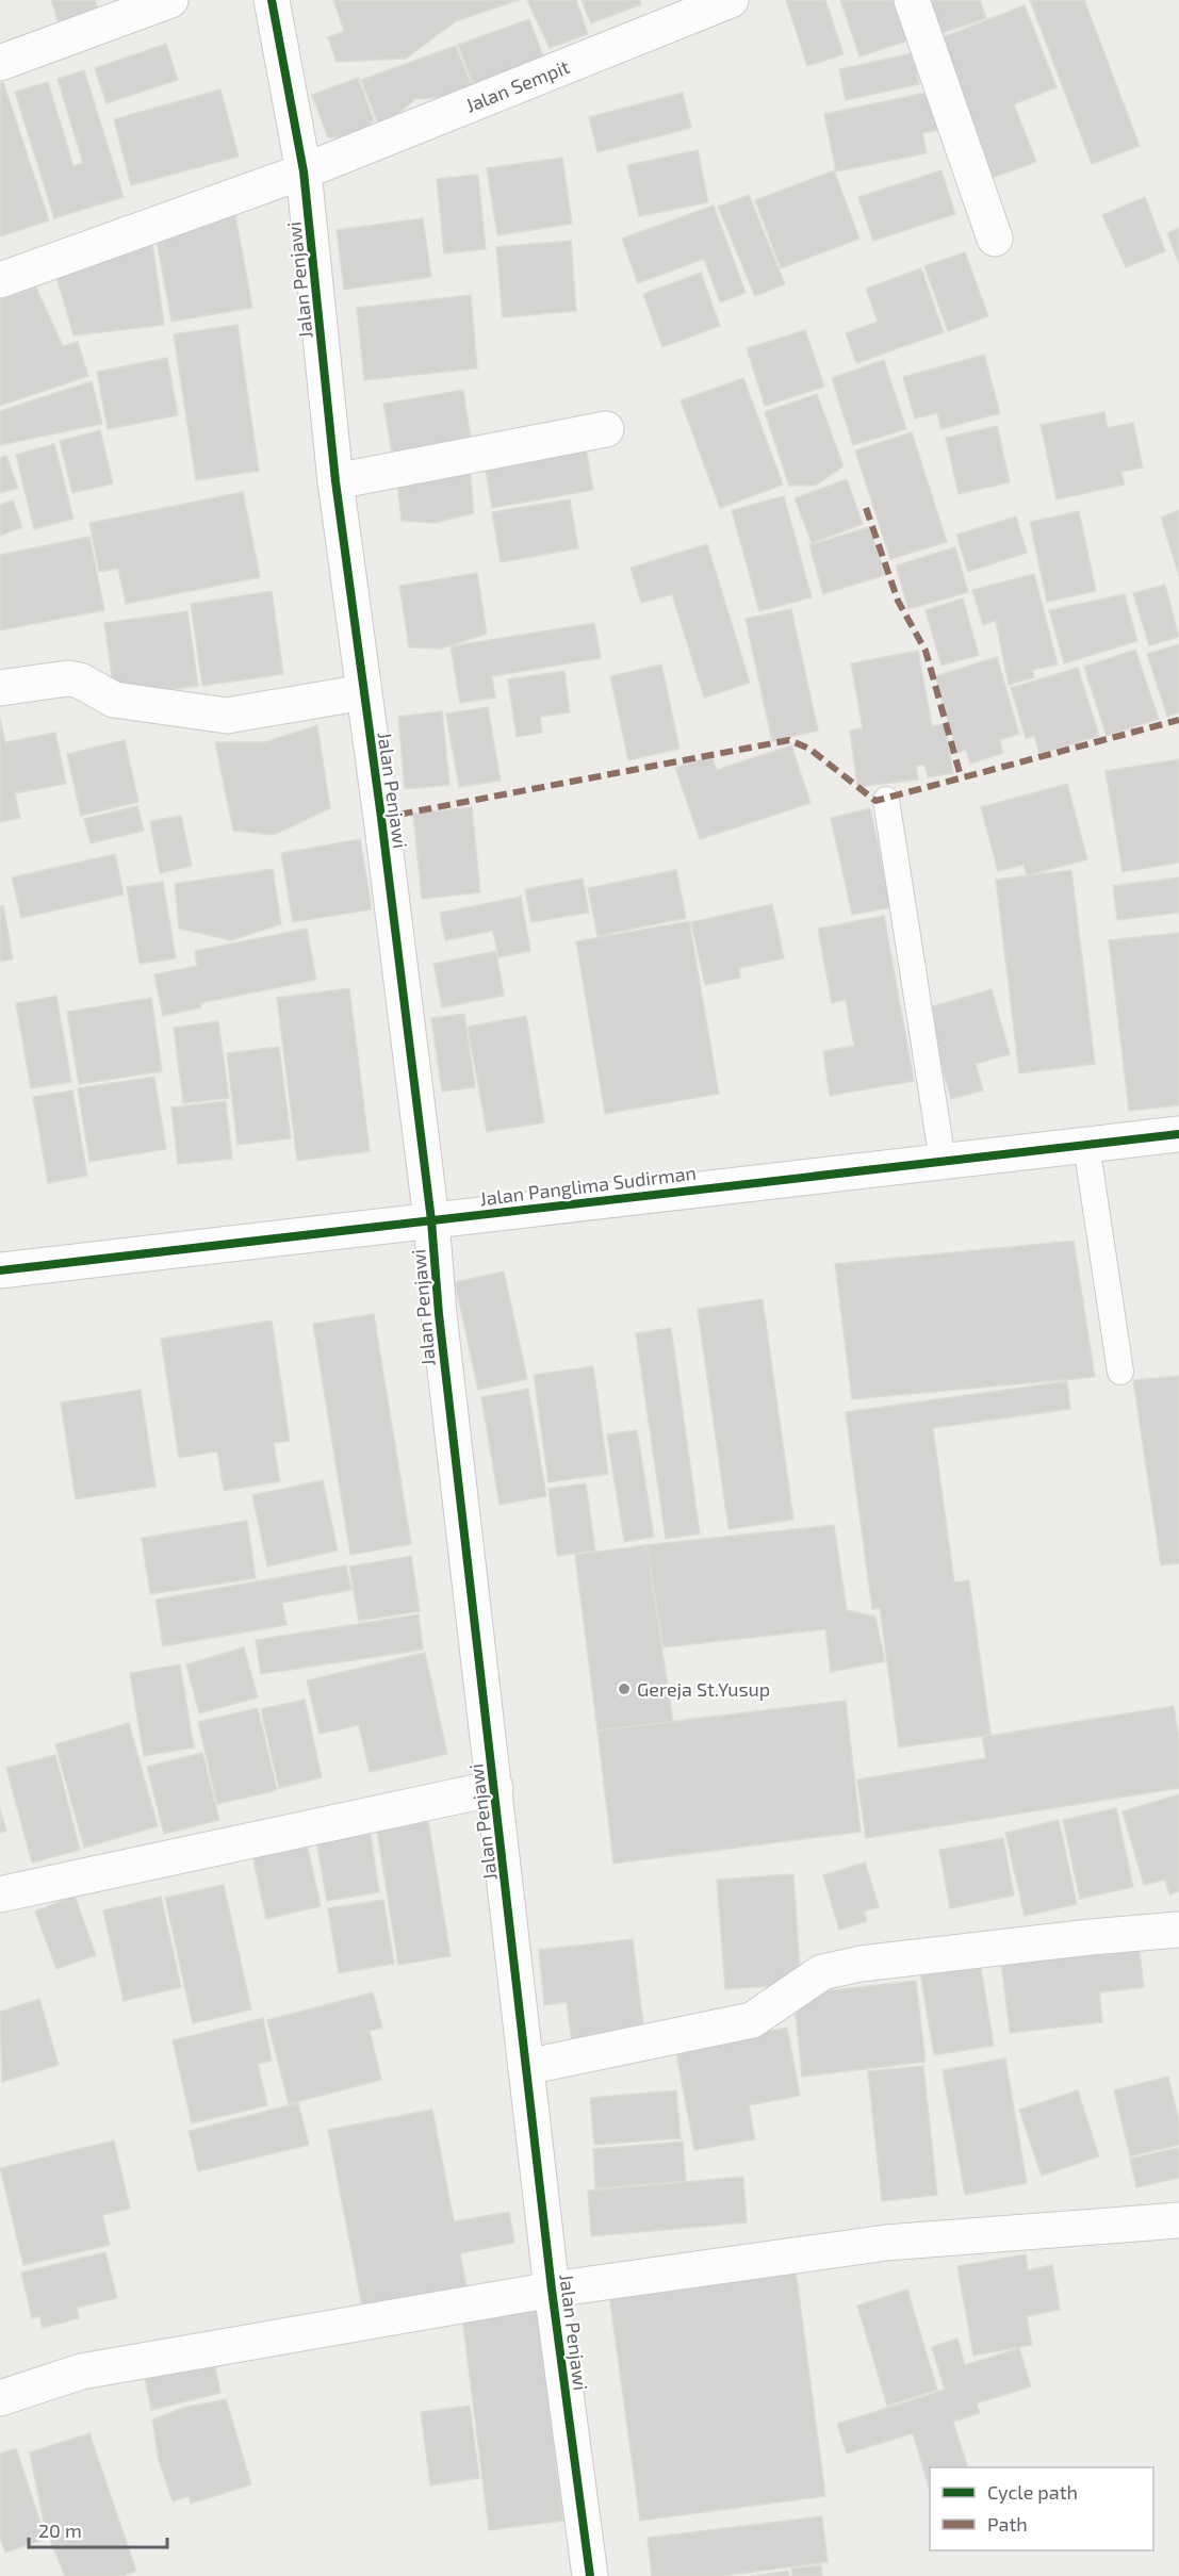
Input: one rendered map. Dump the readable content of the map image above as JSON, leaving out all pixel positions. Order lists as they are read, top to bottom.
{
  "streets": {
    "street": ["Jalan Sempit", "Jalan Penjawi", "Jalan Panglima Sudirman"]
  },
  "crossings": [
    ["Jalan Sempit", "Jalan Penjawi"],
    ["Jalan Penjawi", "Jalan Panglima Sudirman"]
  ],
  "places": ["Gereja St.Yusup"],
  "legend": ["Cycle path", "Path"],
  "scale_bar": "20 m"
}
